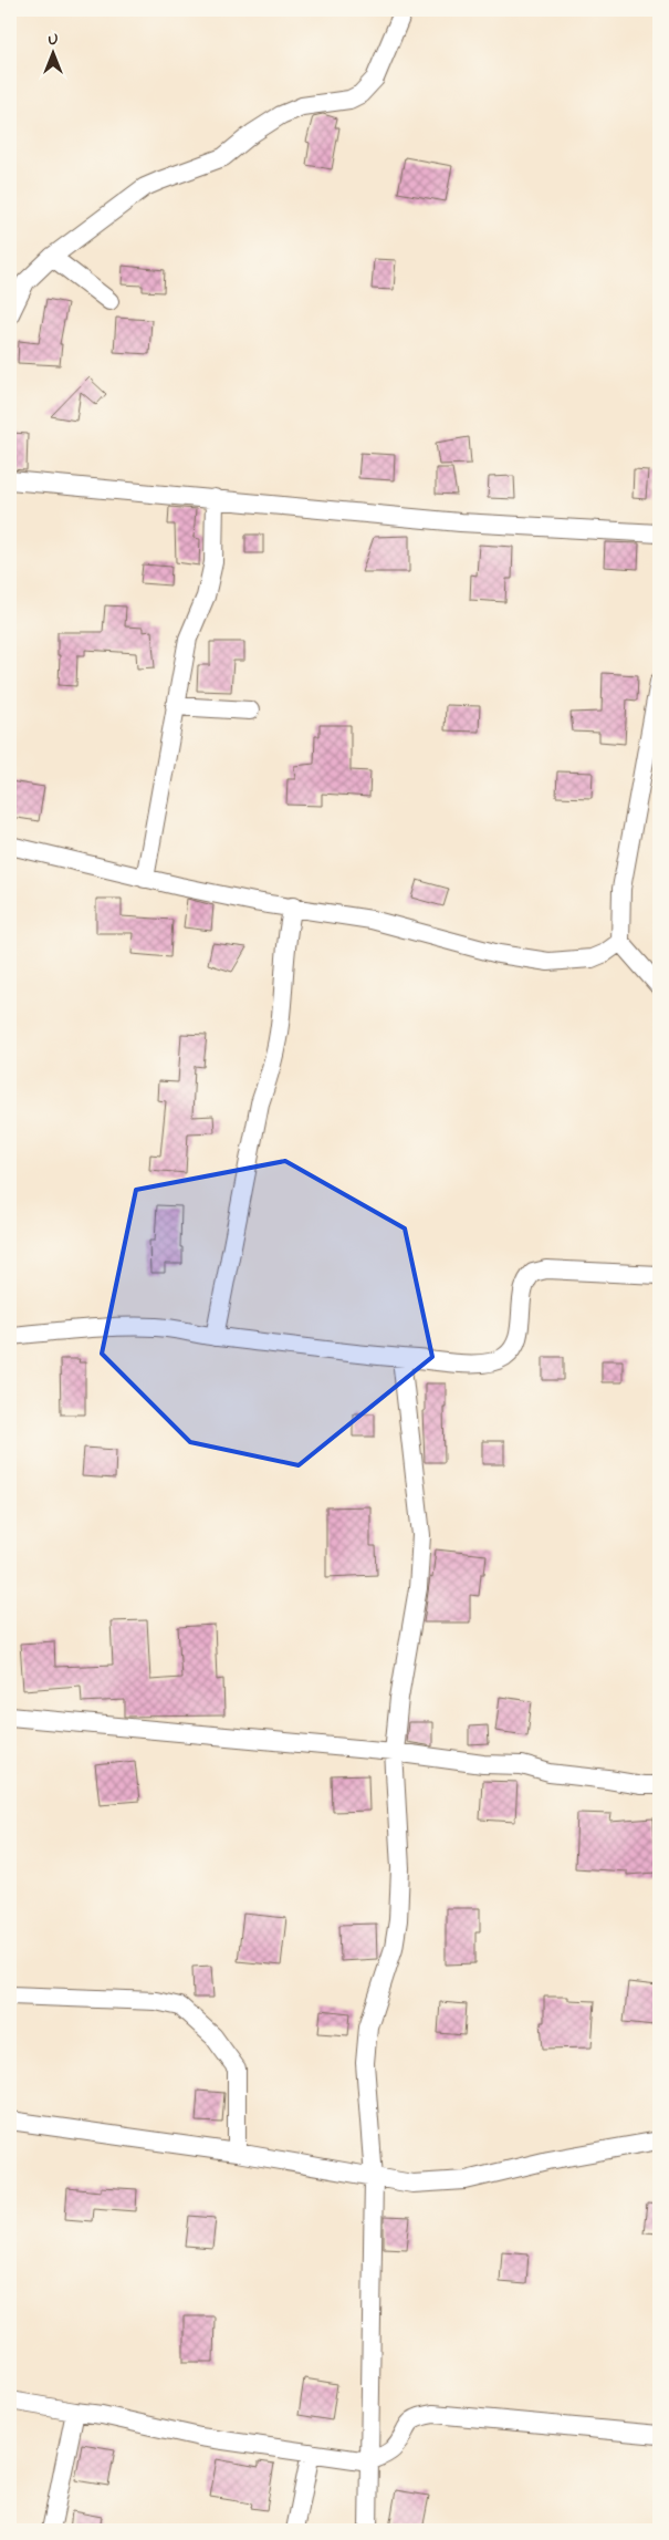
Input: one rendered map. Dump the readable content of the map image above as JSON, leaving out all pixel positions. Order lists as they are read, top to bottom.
{
  "north": "top"
}
